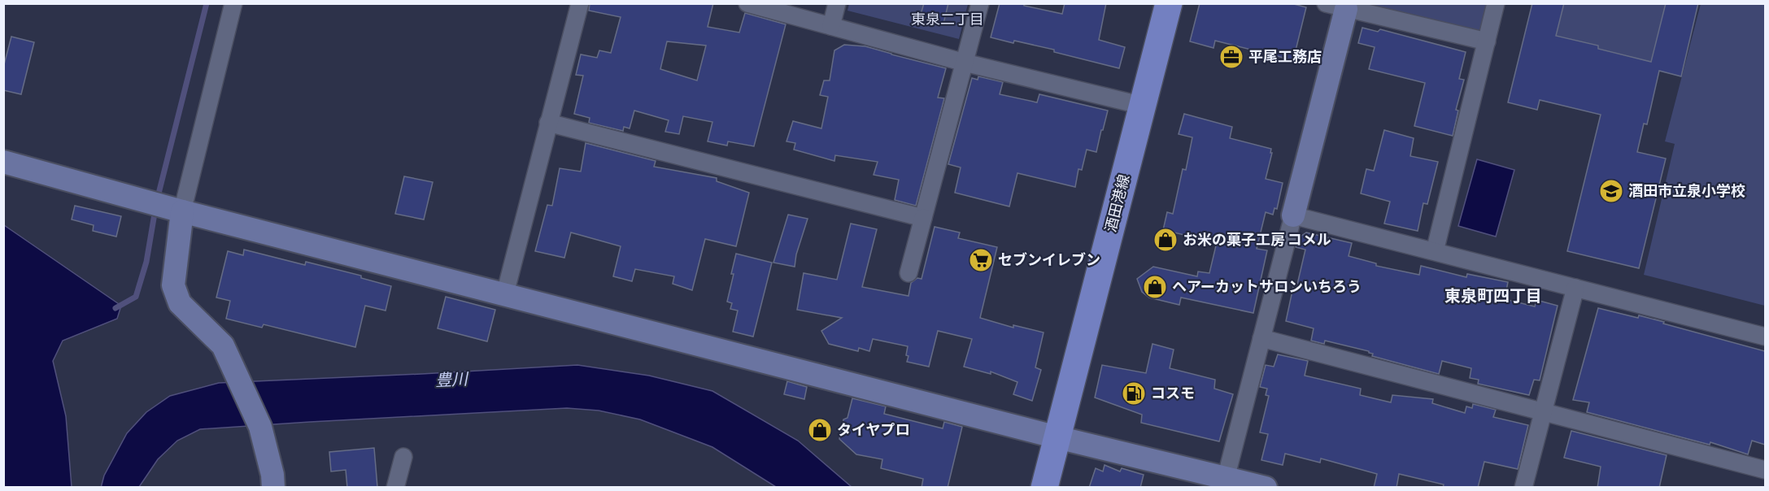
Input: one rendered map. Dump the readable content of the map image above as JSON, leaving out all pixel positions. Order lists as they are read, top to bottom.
{
  "streets": {
    "main road": ["酒田港線"]
  },
  "districts": ["東泉町四丁目"],
  "water": ["豊川"],
  "parks": ["東泉二丁目"],
  "places": {
    "office": ["平尾工務店"],
    "school or university": ["酒田市立泉小学校"],
    "shop": ["お米の菓子工房 コメル", "ヘアーカットサロンいちろう", "タイヤプロ"],
    "supermarket": ["セブンイレブン"],
    "fuel station": ["コスモ"]
  }
}
